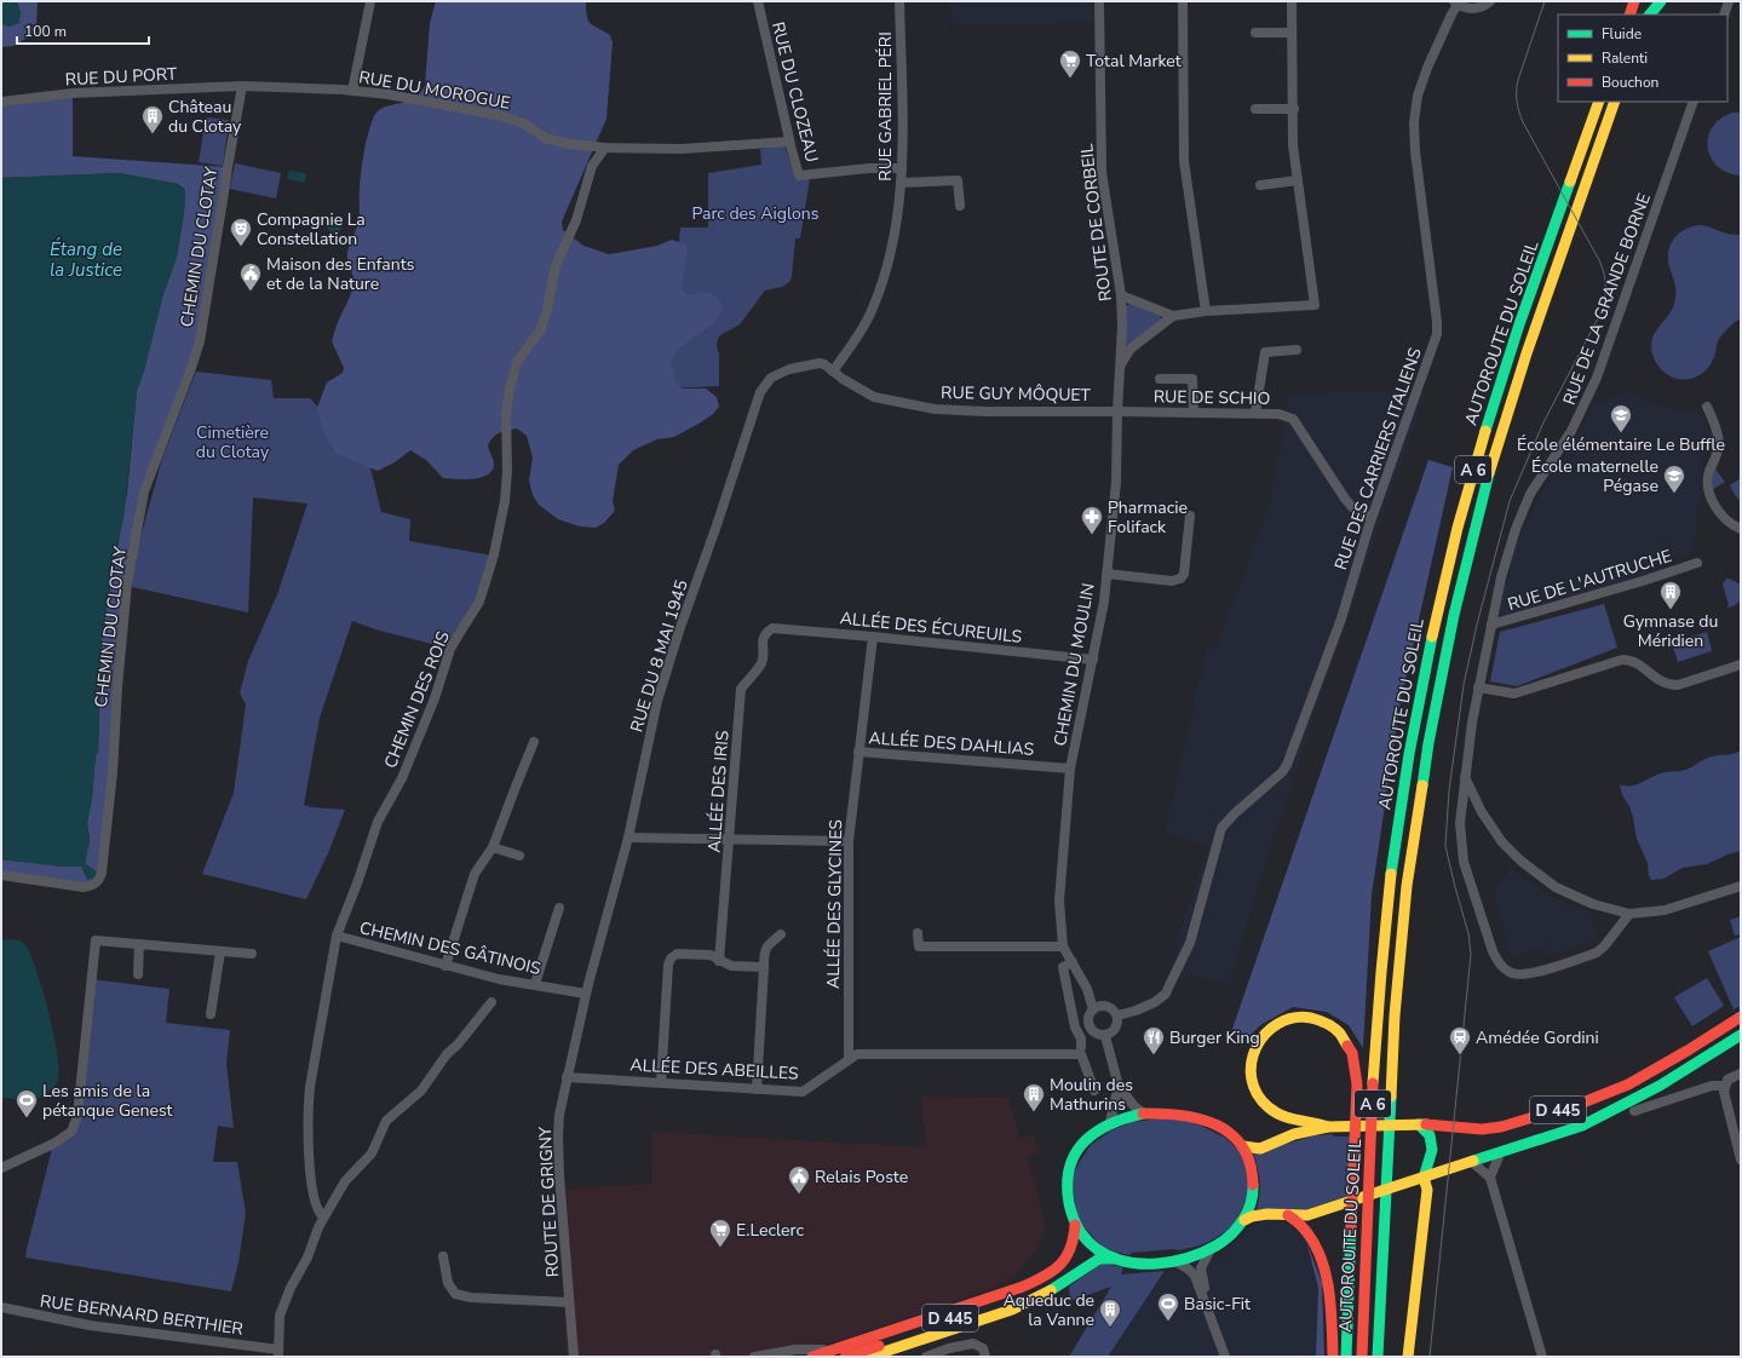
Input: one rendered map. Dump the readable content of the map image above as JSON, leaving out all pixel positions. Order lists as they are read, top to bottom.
{
  "streets": {
    "main road": ["AUTOROUTE DU SOLEIL", "A 6", "D 445"],
    "street": [
      "RUE DU PORT",
      "RUE DU MOROGUE",
      "RUE DU CLOZEAU",
      "RUE GABRIEL PÉRI",
      "ROUTE DE CORBEIL",
      "CHEMIN DU CLOTAY",
      "RUE DE LA GRANDE BORNE",
      "RUE GUY MÔQUET",
      "RUE DE SCHIO",
      "RUE DES CARRIERS ITALIENS",
      "RUE DE L'AUTRUCHE",
      "ALLÉE DES ÉCUREUILS",
      "RUE DU 8 MAI 1945",
      "CHEMIN DU MOULIN",
      "CHEMIN DES ROIS",
      "ALLÉE DES DAHLIAS",
      "ALLÉE DES IRIS",
      "ALLÉE DES GLYCINES",
      "CHEMIN DES GÂTINOIS",
      "ALLÉE DES ABEILLES",
      "ROUTE DE GRIGNY",
      "RUE BERNARD BERTHIER"
    ]
  },
  "crossings": [
    ["RUE DU PORT", "RUE DU MOROGUE"],
    ["RUE DU PORT", "CHEMIN DU CLOTAY"],
    ["RUE DU MOROGUE", "RUE DU CLOZEAU"],
    ["RUE DU MOROGUE", "CHEMIN DU CLOTAY"],
    ["RUE DU MOROGUE", "CHEMIN DES ROIS"],
    ["RUE DU CLOZEAU", "RUE GABRIEL PÉRI"],
    ["RUE GABRIEL PÉRI", "RUE GUY MÔQUET"],
    ["RUE GABRIEL PÉRI", "RUE DU 8 MAI 1945"],
    ["ROUTE DE CORBEIL", "RUE GUY MÔQUET"],
    ["ROUTE DE CORBEIL", "RUE DE SCHIO"],
    ["ROUTE DE CORBEIL", "CHEMIN DU MOULIN"],
    ["RUE DE LA GRANDE BORNE", "RUE DE L'AUTRUCHE"],
    ["RUE GUY MÔQUET", "RUE DE SCHIO"],
    ["RUE GUY MÔQUET", "RUE DU 8 MAI 1945"],
    ["RUE GUY MÔQUET", "CHEMIN DU MOULIN"],
    ["RUE DE SCHIO", "RUE DES CARRIERS ITALIENS"],
    ["RUE DE SCHIO", "CHEMIN DU MOULIN"],
    ["ALLÉE DES ÉCUREUILS", "CHEMIN DU MOULIN"],
    ["ALLÉE DES ÉCUREUILS", "ALLÉE DES IRIS"],
    ["ALLÉE DES ÉCUREUILS", "ALLÉE DES GLYCINES"],
    ["RUE DU 8 MAI 1945", "CHEMIN DES GÂTINOIS"],
    ["RUE DU 8 MAI 1945", "ROUTE DE GRIGNY"],
    ["CHEMIN DU MOULIN", "ALLÉE DES DAHLIAS"],
    ["CHEMIN DES ROIS", "CHEMIN DES GÂTINOIS"],
    ["ALLÉE DES DAHLIAS", "ALLÉE DES GLYCINES"],
    ["ALLÉE DES GLYCINES", "ALLÉE DES ABEILLES"],
    ["ALLÉE DES ABEILLES", "ROUTE DE GRIGNY"]
  ],
  "water": ["Étang de la Justice"],
  "parks": ["Parc des Aiglons", "Cimetière du Clotay"],
  "places": {
    "supermarket": ["Total Market", "E.Leclerc"],
    "building": [
      "Château du Clotay",
      "Gymnase du Méridien",
      "Moulin des Mathurins",
      "Aqueduc de la Vanne"
    ],
    "theatre": ["Compagnie La Constellation"],
    "public building": ["Maison des Enfants et de la Nature", "Relais Poste"],
    "school or university": ["École élémentaire Le Buffle", "École maternelle Pégase"],
    "pharmacy": ["Pharmacie Folifack"],
    "restaurant": ["Burger King"],
    "station": ["Amédée Gordini"],
    "sports": ["Les amis de la pétanque Genest", "Basic-Fit"]
  },
  "legend": ["Fluide", "Ralenti", "Bouchon"],
  "scale_bar": "100 m"
}
